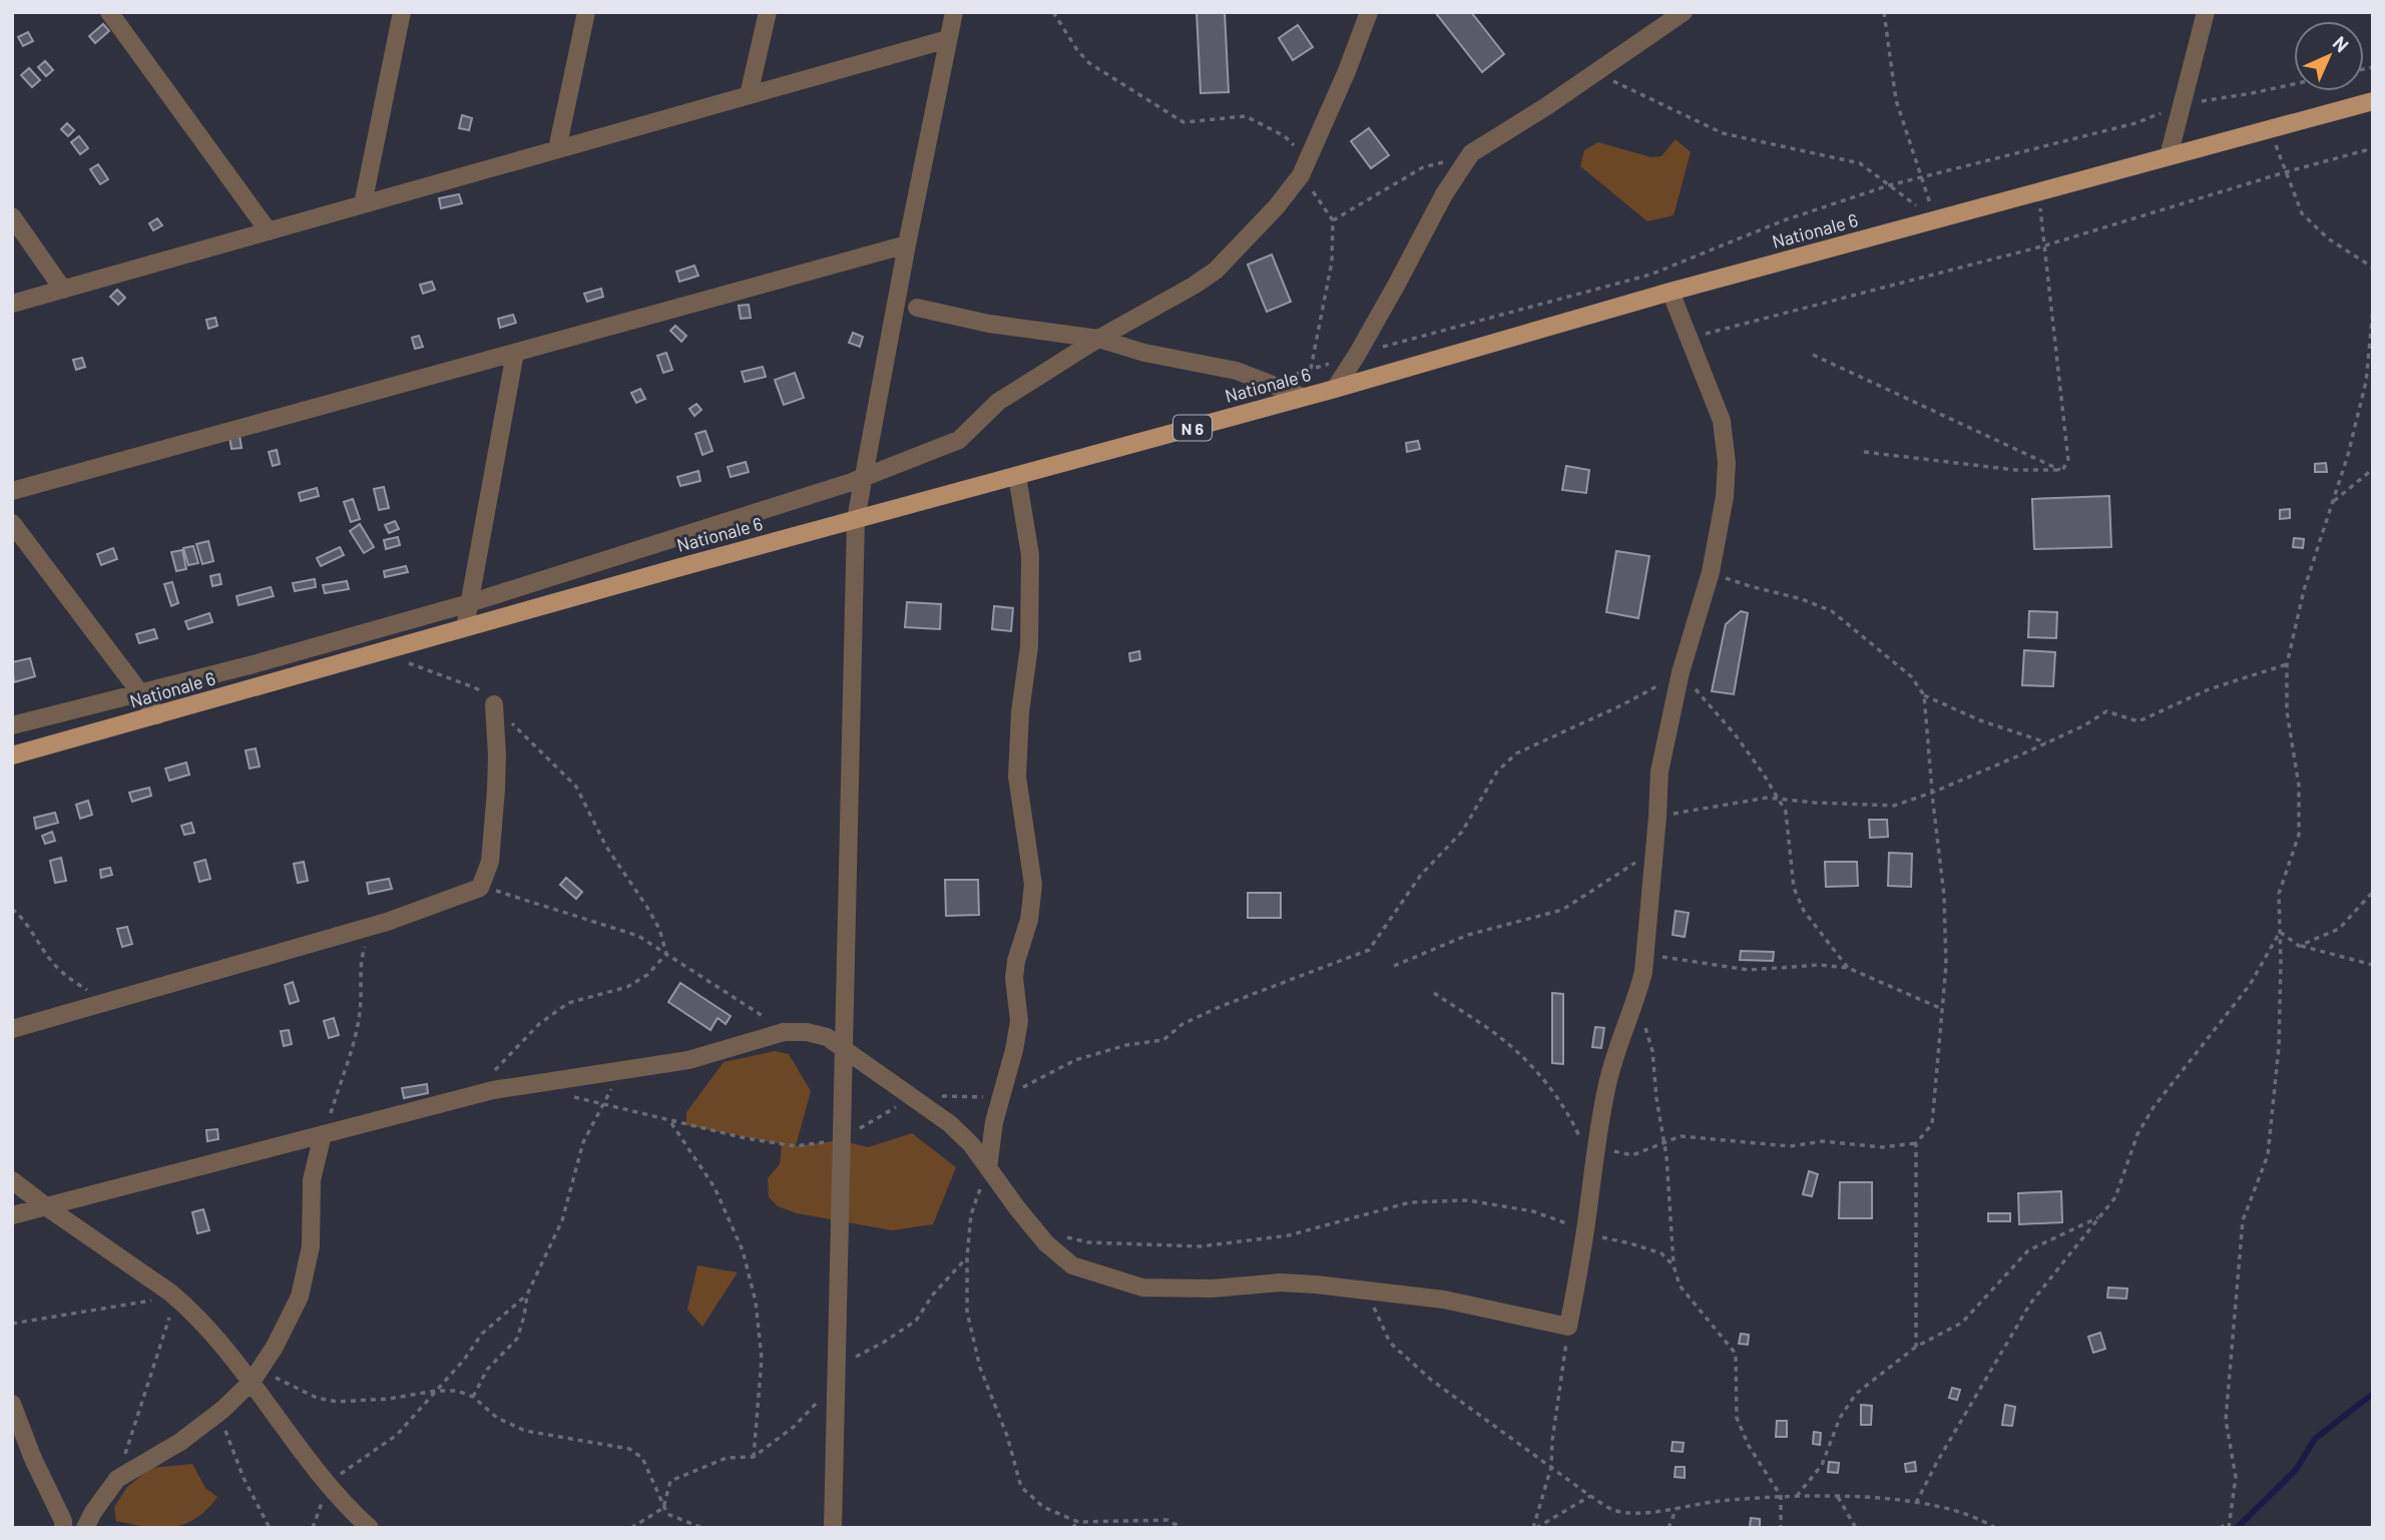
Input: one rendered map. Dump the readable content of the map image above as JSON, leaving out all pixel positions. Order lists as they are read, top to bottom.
{
  "streets": {
    "main road": ["Nationale 6", "N 6"]
  },
  "north": "top right"
}
